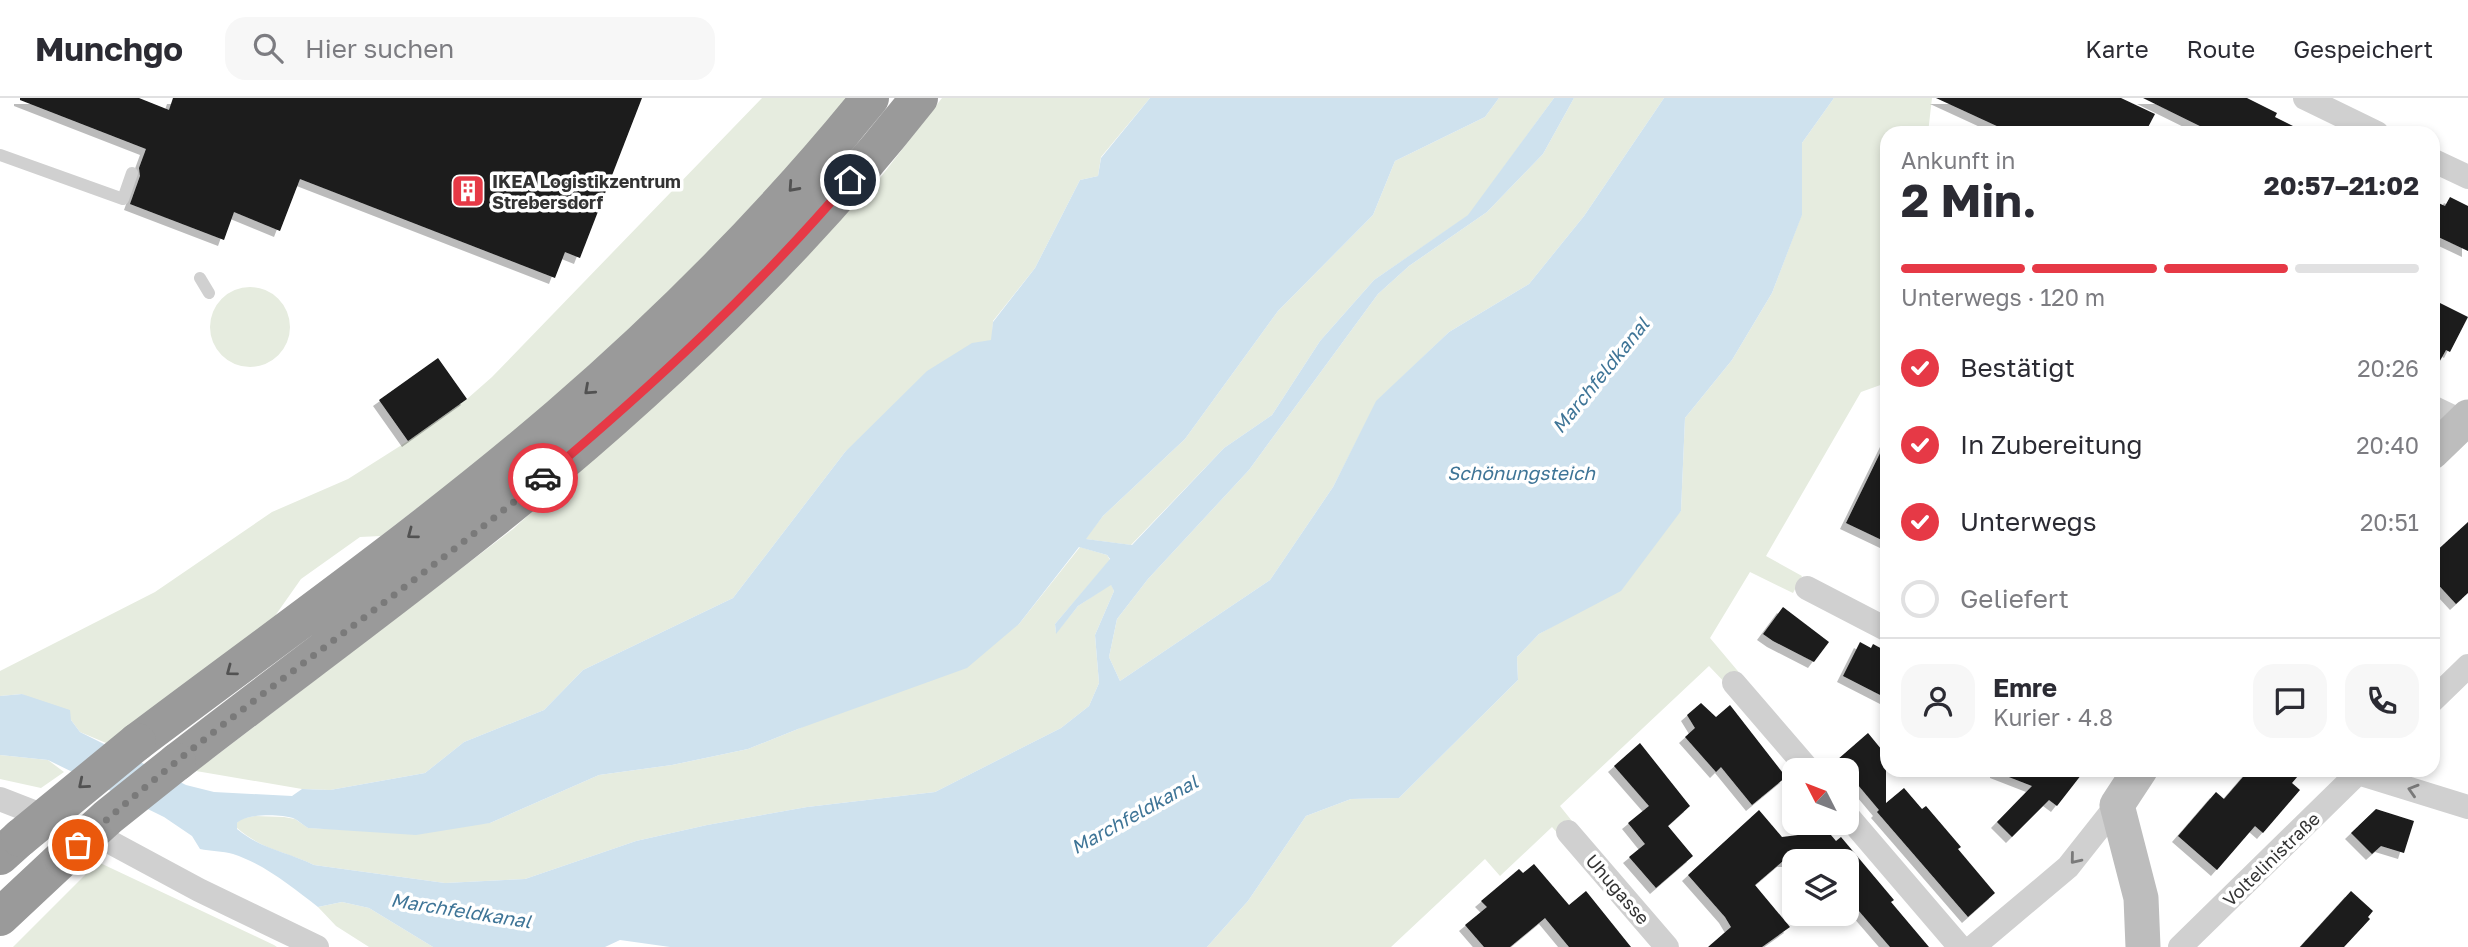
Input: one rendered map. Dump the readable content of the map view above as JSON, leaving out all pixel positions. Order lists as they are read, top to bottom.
{
  "streets": {
    "street": ["Voltelinistraße", "Uhugasse"]
  },
  "water": ["Marchfeldkanal", "Schönungsteich"],
  "places": {
    "building": ["IKEA Logistikzentrum Strebersdorf"]
  },
  "north": "top left",
  "page": {
    "header": "Munchgo",
    "search": "Hier suchen",
    "nav": ["Karte", "Route", "Gespeichert"],
    "heading": ["2 Min.", "Ankunft in", "20:57–21:02"],
    "panel": ["Emre", "Kurier · 4.8"],
    "bar": "Unterwegs · 120 m",
    "list": [
      ["Bestätigt", "20:26"],
      ["In Zubereitung", "20:40"],
      ["Unterwegs", "20:51"],
      "Geliefert"
    ]
  }
}
